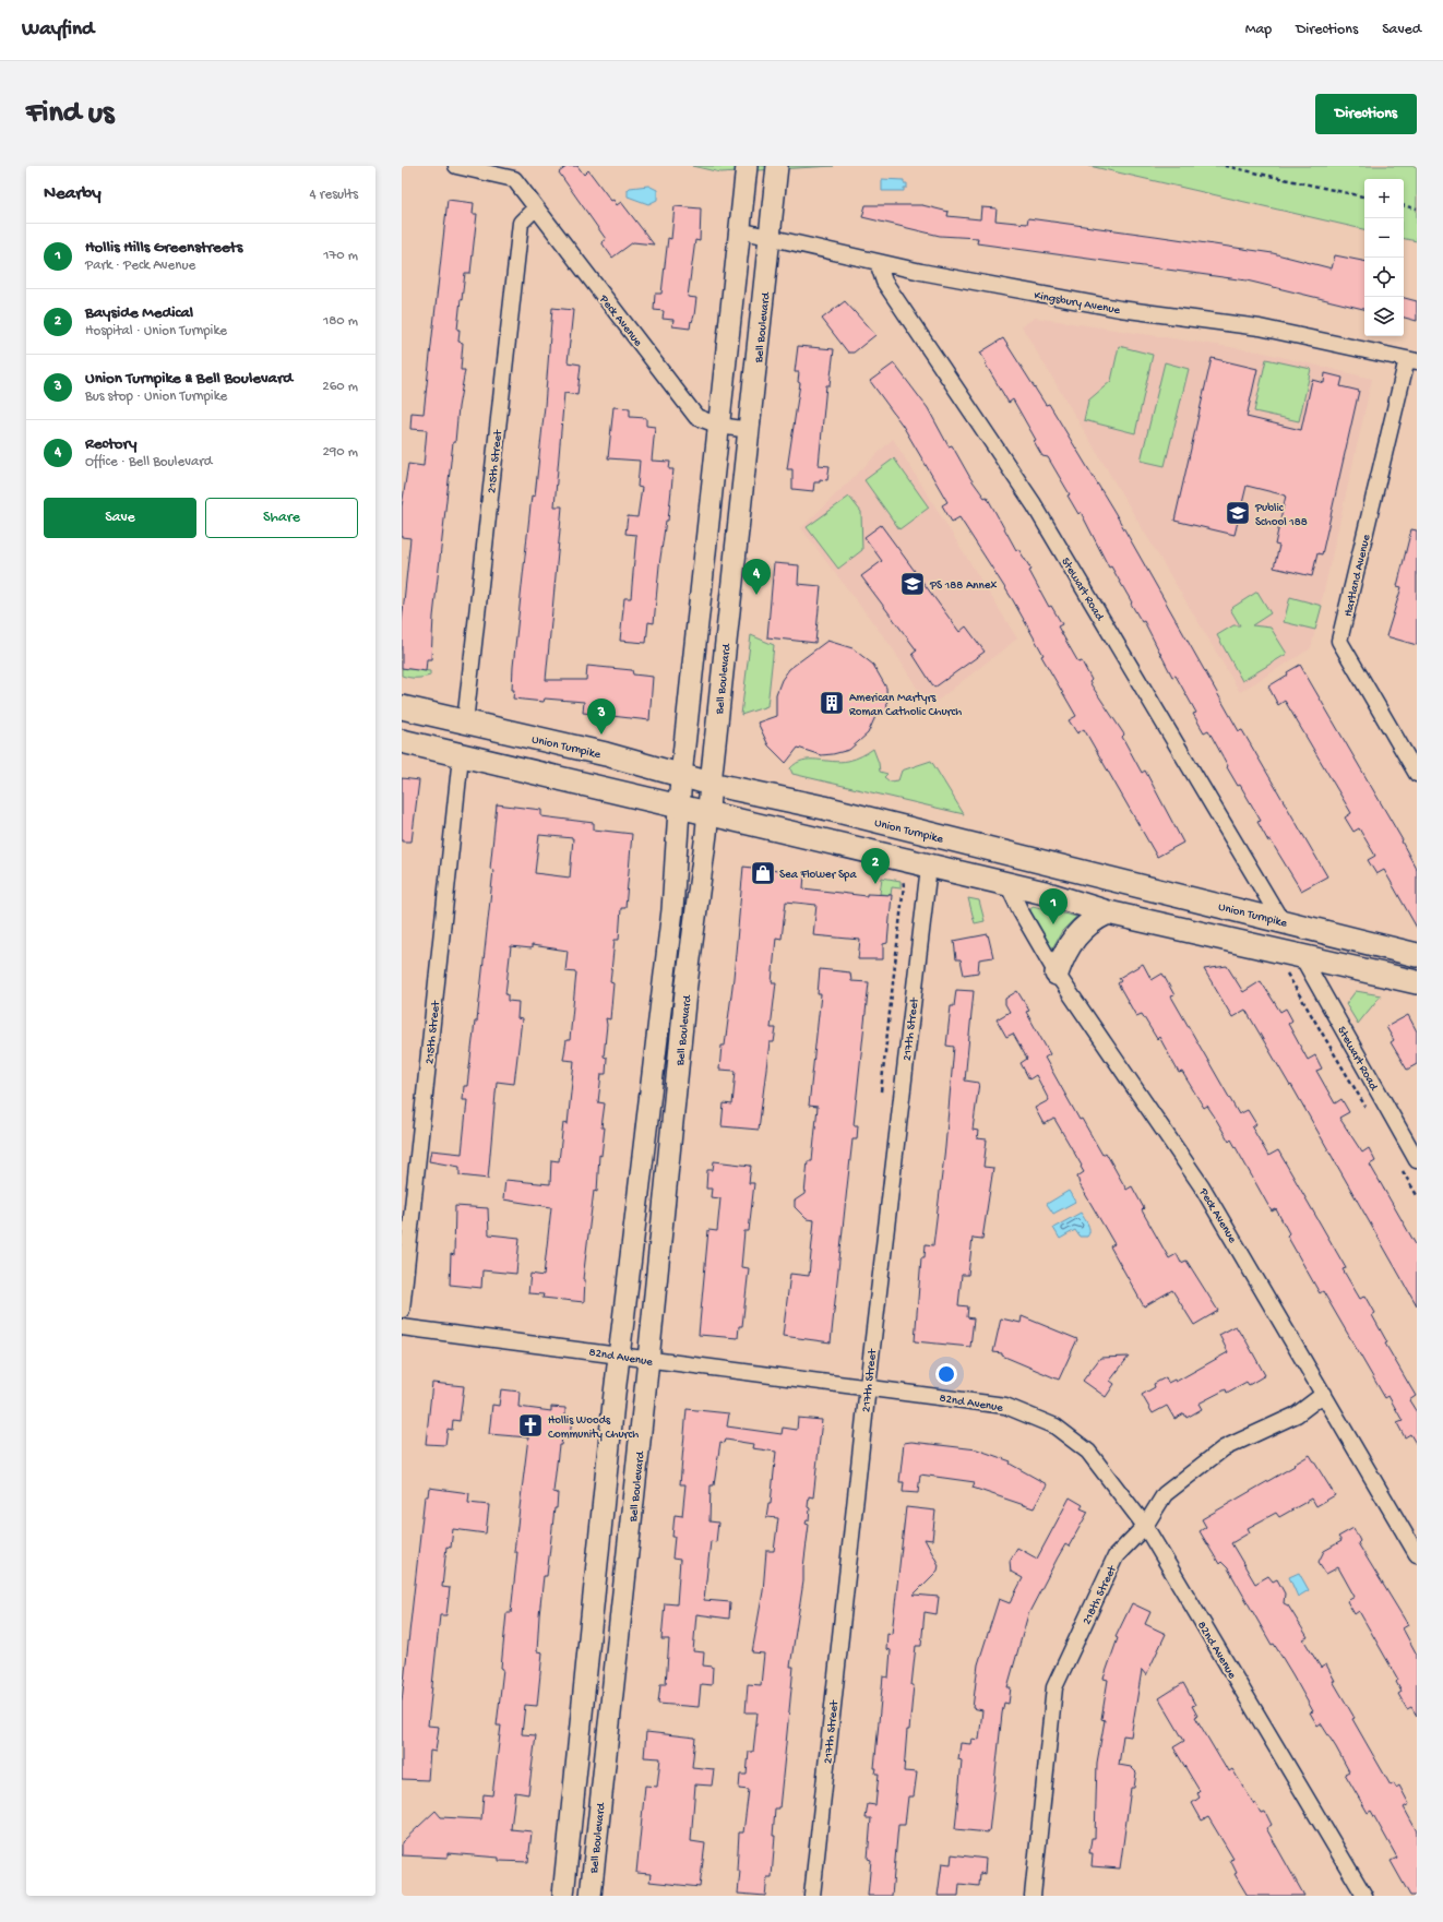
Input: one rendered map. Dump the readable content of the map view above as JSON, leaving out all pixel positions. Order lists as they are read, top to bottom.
{
  "streets": {
    "main road": ["Union Turnpike"],
    "street": [
      "Kingsbury Avenue",
      "Peck Avenue",
      "Bell Boulevard",
      "215th Street",
      "Hartland Avenue",
      "Stewart Road",
      "217th Street",
      "82nd Avenue",
      "218th Street"
    ]
  },
  "crossings": [
    ["Kingsbury Avenue", "Bell Boulevard"],
    ["Kingsbury Avenue", "Hartland Avenue"],
    ["Kingsbury Avenue", "Stewart Road"],
    ["Peck Avenue", "Bell Boulevard"],
    ["Peck Avenue", "215th Street"],
    ["Peck Avenue", "218th Street"],
    ["Bell Boulevard", "Union Turnpike"],
    ["Bell Boulevard", "82nd Avenue"],
    ["215th Street", "Union Turnpike"],
    ["Stewart Road", "Union Turnpike"],
    ["217th Street", "82nd Avenue"],
    ["82nd Avenue", "218th Street"]
  ],
  "places": {
    "school or university": ["Public School 188", "PS 188 Annex"],
    "building": ["American Martyrs Roman Catholic Church"],
    "shop": ["Sea Flower Spa"],
    "church": ["Hollis Woods Community Church"]
  },
  "page": {
    "header": "Wayfind",
    "nav": ["Map", "Directions", "Saved"],
    "buttons": [
      "Directions",
      ["Save", "Share"]
    ],
    "title": "Find us",
    "heading": ["Nearby", "4 results"],
    "map_buttons": ["+", "−"],
    "list": [
      {
        "mark": "1",
        "name": "Hollis Hills Greenstreets",
        "note": "Park · Peck Avenue",
        "value": "170 m"
      },
      {
        "mark": "2",
        "name": "Bayside Medical",
        "note": "Hospital · Union Turnpike",
        "value": "180 m"
      },
      {
        "mark": "3",
        "name": "Union Turnpike & Bell Boulevard",
        "note": "Bus stop · Union Turnpike",
        "value": "260 m"
      },
      {
        "mark": "4",
        "name": "Rectory",
        "note": "Office · Bell Boulevard",
        "value": "290 m"
      }
    ],
    "pins": [
      "4",
      "3",
      "2",
      "1"
    ]
  }
}
